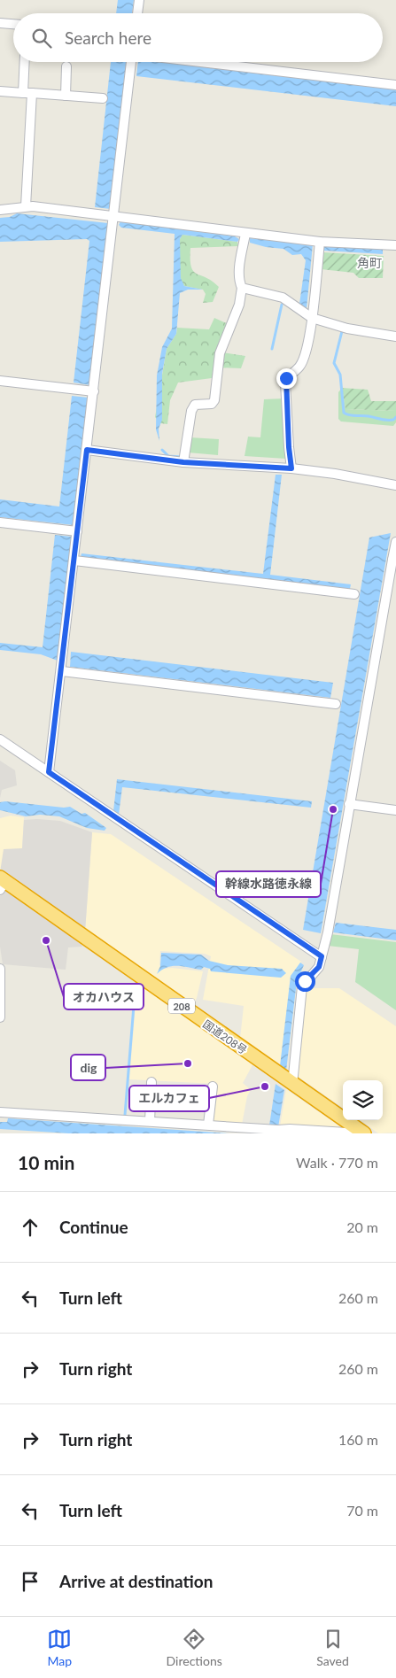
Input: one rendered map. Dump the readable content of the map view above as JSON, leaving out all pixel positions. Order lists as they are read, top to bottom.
{
  "streets": {
    "highway": ["208", "国道208号"]
  },
  "districts": ["角町"],
  "places": [
    "幹線水路徳永線",
    "オカハウス",
    "dig",
    "エルカフェ"
  ],
  "page": {
    "search": "Search here",
    "heading": ["10 min", "Walk · 770 m"],
    "list": [
      ["Continue", "20 m"],
      ["Turn left", "260 m"],
      ["Turn right", "260 m"],
      ["Turn right", "160 m"],
      ["Turn left", "70 m"],
      "Arrive at destination"
    ],
    "nav": ["Map", "Directions", "Saved"]
  }
}
